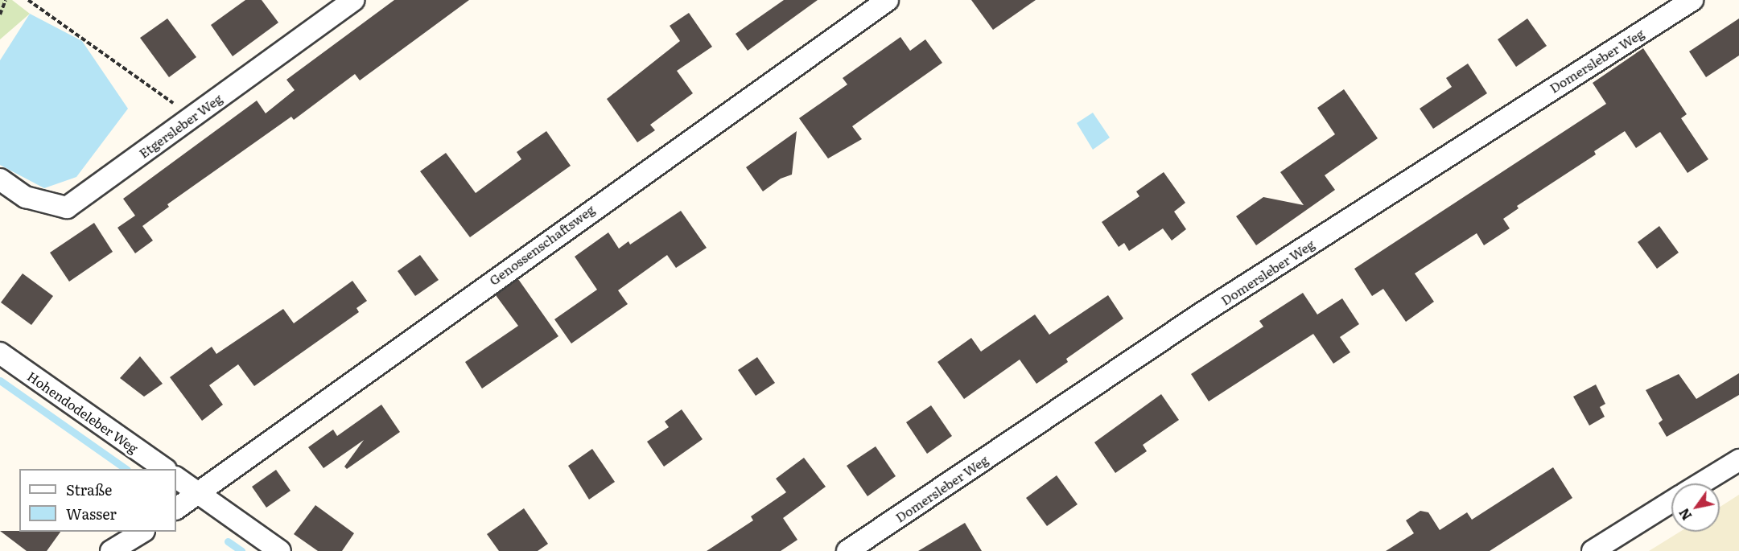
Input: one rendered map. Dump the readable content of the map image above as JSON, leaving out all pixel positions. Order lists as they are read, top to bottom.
{
  "streets": {
    "street": [
      "Domersleber Weg",
      "Etgersleber Weg",
      "Genossenschaftsweg",
      "Hohendodeleber Weg"
    ]
  },
  "legend": ["Straße", "Wasser"],
  "north": "bottom left"
}
